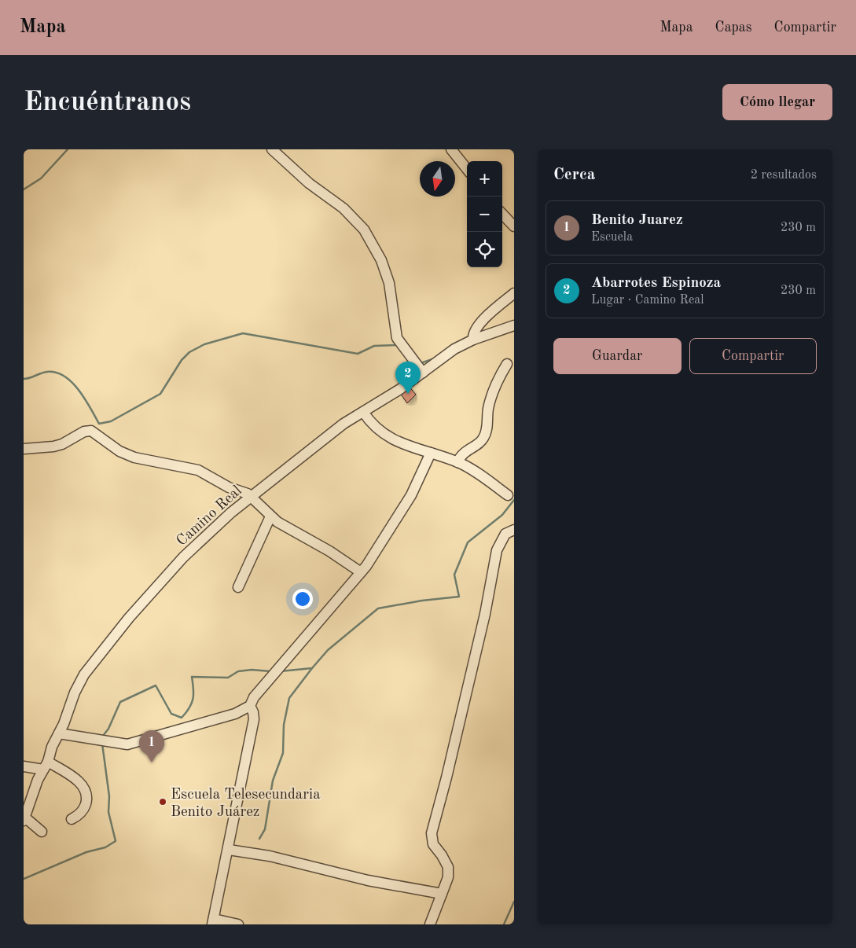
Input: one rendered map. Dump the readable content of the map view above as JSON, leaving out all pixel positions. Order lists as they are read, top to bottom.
{
  "streets": {
    "street": ["Camino Real"]
  },
  "places": ["Escuela Telesecundaria Benito Juárez"],
  "north": "bottom",
  "page": {
    "header": "Mapa",
    "nav": ["Mapa", "Capas", "Compartir"],
    "buttons": [
      "Cómo llegar",
      ["Guardar", "Compartir"]
    ],
    "title": "Encuéntranos",
    "heading": ["Cerca", "2 resultados"],
    "map_buttons": ["+", "−"],
    "list": [
      {
        "mark": "1",
        "name": "Benito Juarez",
        "note": "Escuela",
        "value": "230 m"
      },
      {
        "mark": "2",
        "name": "Abarrotes Espinoza",
        "note": "Lugar · Camino Real",
        "value": "230 m"
      }
    ],
    "pins": ["2", "1"]
  }
}
